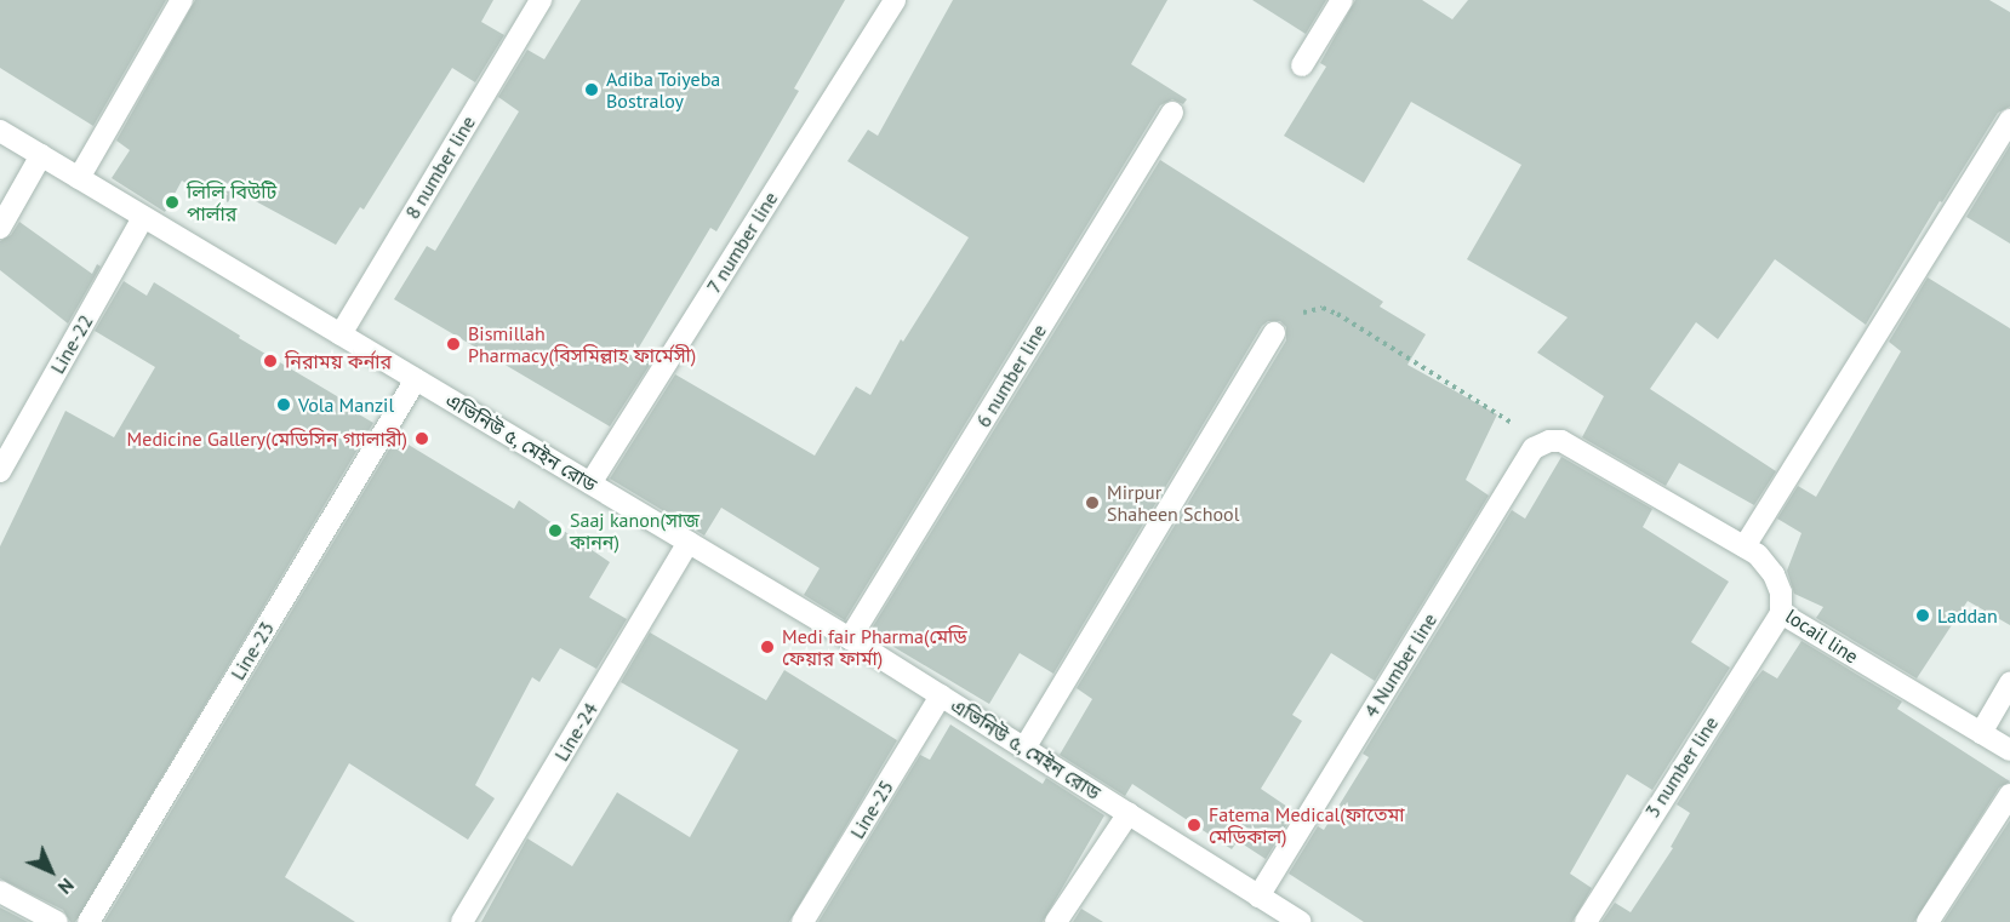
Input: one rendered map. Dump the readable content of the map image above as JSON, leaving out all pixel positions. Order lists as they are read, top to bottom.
{
  "streets": {
    "street": [
      "8 number line",
      "7 number line",
      "Line-22",
      "6 number line",
      "এভিনিউ ৫, মেইন রোড",
      "locail line",
      "Line-23",
      "4 Number line",
      "Line-24",
      "3 number line",
      "Line-25"
    ]
  },
  "crossings": [
    ["8 number line", "এভিনিউ ৫, মেইন রোড"],
    ["7 number line", "এভিনিউ ৫, মেইন রোড"],
    ["Line-22", "এভিনিউ ৫, মেইন রোড"],
    ["6 number line", "এভিনিউ ৫, মেইন রোড"],
    ["এভিনিউ ৫, মেইন রোড", "Line-23"],
    ["এভিনিউ ৫, মেইন রোড", "4 Number line"],
    ["এভিনিউ ৫, মেইন রোড", "Line-24"],
    ["এভিনিউ ৫, মেইন রোড", "Line-25"],
    ["locail line", "4 Number line"],
    ["locail line", "3 number line"]
  ],
  "places": [
    "Adiba Toiyeba Bostraloy",
    "লিলি বিউটি পার্লার",
    "Bismillah Pharmacy(বিসমিল্লাহ ফার্মেসী)",
    "নিরাময় কর্নার",
    "Vola Manzil",
    "Medicine Gallery(মেডিসিন গ্যালারী)",
    "Mirpur Shaheen School",
    "Saaj kanon(সাজ কানন)",
    "Laddan",
    "Medi fair Pharma(মেডি ফেয়ার ফার্মা)",
    "Fatema Medical(ফাতেমা মেডিকাল)"
  ],
  "north": "bottom right"
}
